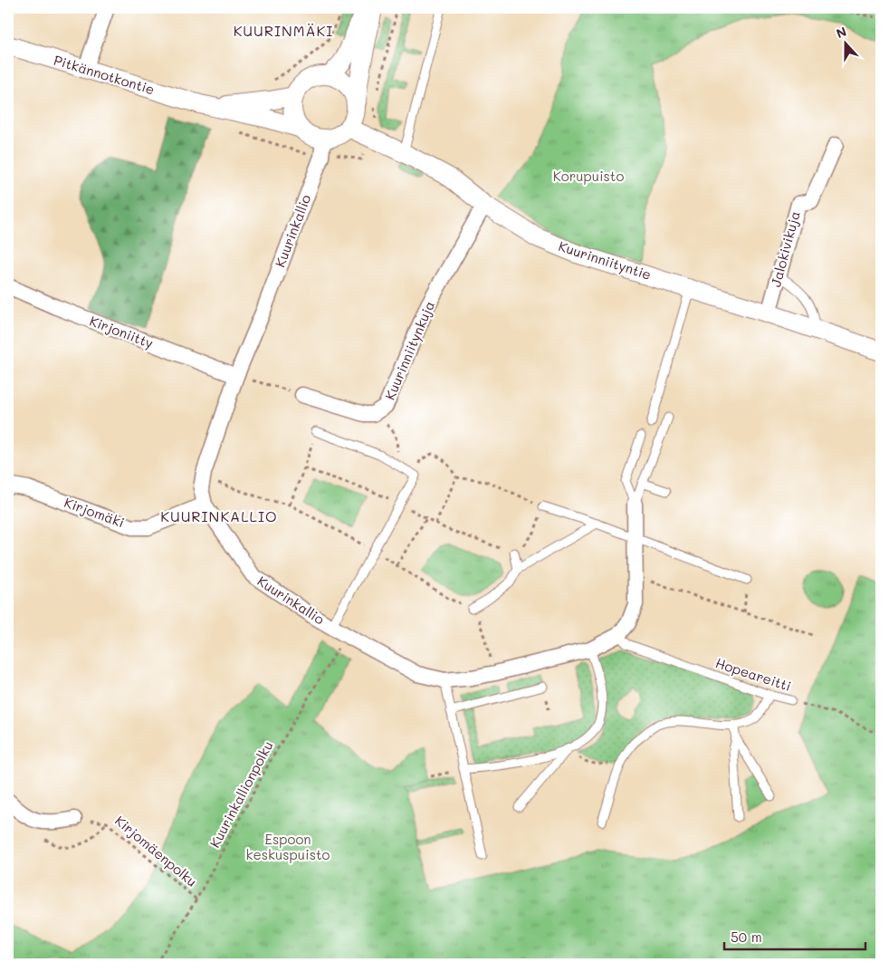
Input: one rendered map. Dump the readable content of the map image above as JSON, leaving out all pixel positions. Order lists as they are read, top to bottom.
{
  "streets": {
    "street": [
      "Pitkännotkontie",
      "Kuurinkallio",
      "Jalokivikuja",
      "Kuurinniityntie",
      "Kirjoniitty",
      "Kuurinniitynkuja",
      "Kirjomäki"
    ],
    "lane": ["Hopeareitti"],
    "path": ["Kuurinkallionpolku", "Kirjomäenpolku"]
  },
  "crossings": [
    ["Pitkännotkontie", "Kuurinkallio"],
    ["Pitkännotkontie", "Kuurinniityntie"],
    ["Kuurinkallio", "Kuurinniityntie"],
    ["Kuurinkallio", "Kirjoniitty"],
    ["Kuurinkallio", "Kirjomäki"],
    ["Kuurinkallio", "Hopeareitti"],
    ["Kuurinkallio", "Kuurinkallionpolku"],
    ["Jalokivikuja", "Kuurinniityntie"],
    ["Kuurinniityntie", "Kuurinniitynkuja"],
    ["Kuurinkallionpolku", "Kirjomäenpolku"]
  ],
  "districts": ["KUURINMÄKI", "KUURINKALLIO"],
  "parks": ["Korupuisto", "Espoon keskuspuisto"],
  "scale_bar": "50 m",
  "north": "top"
}
